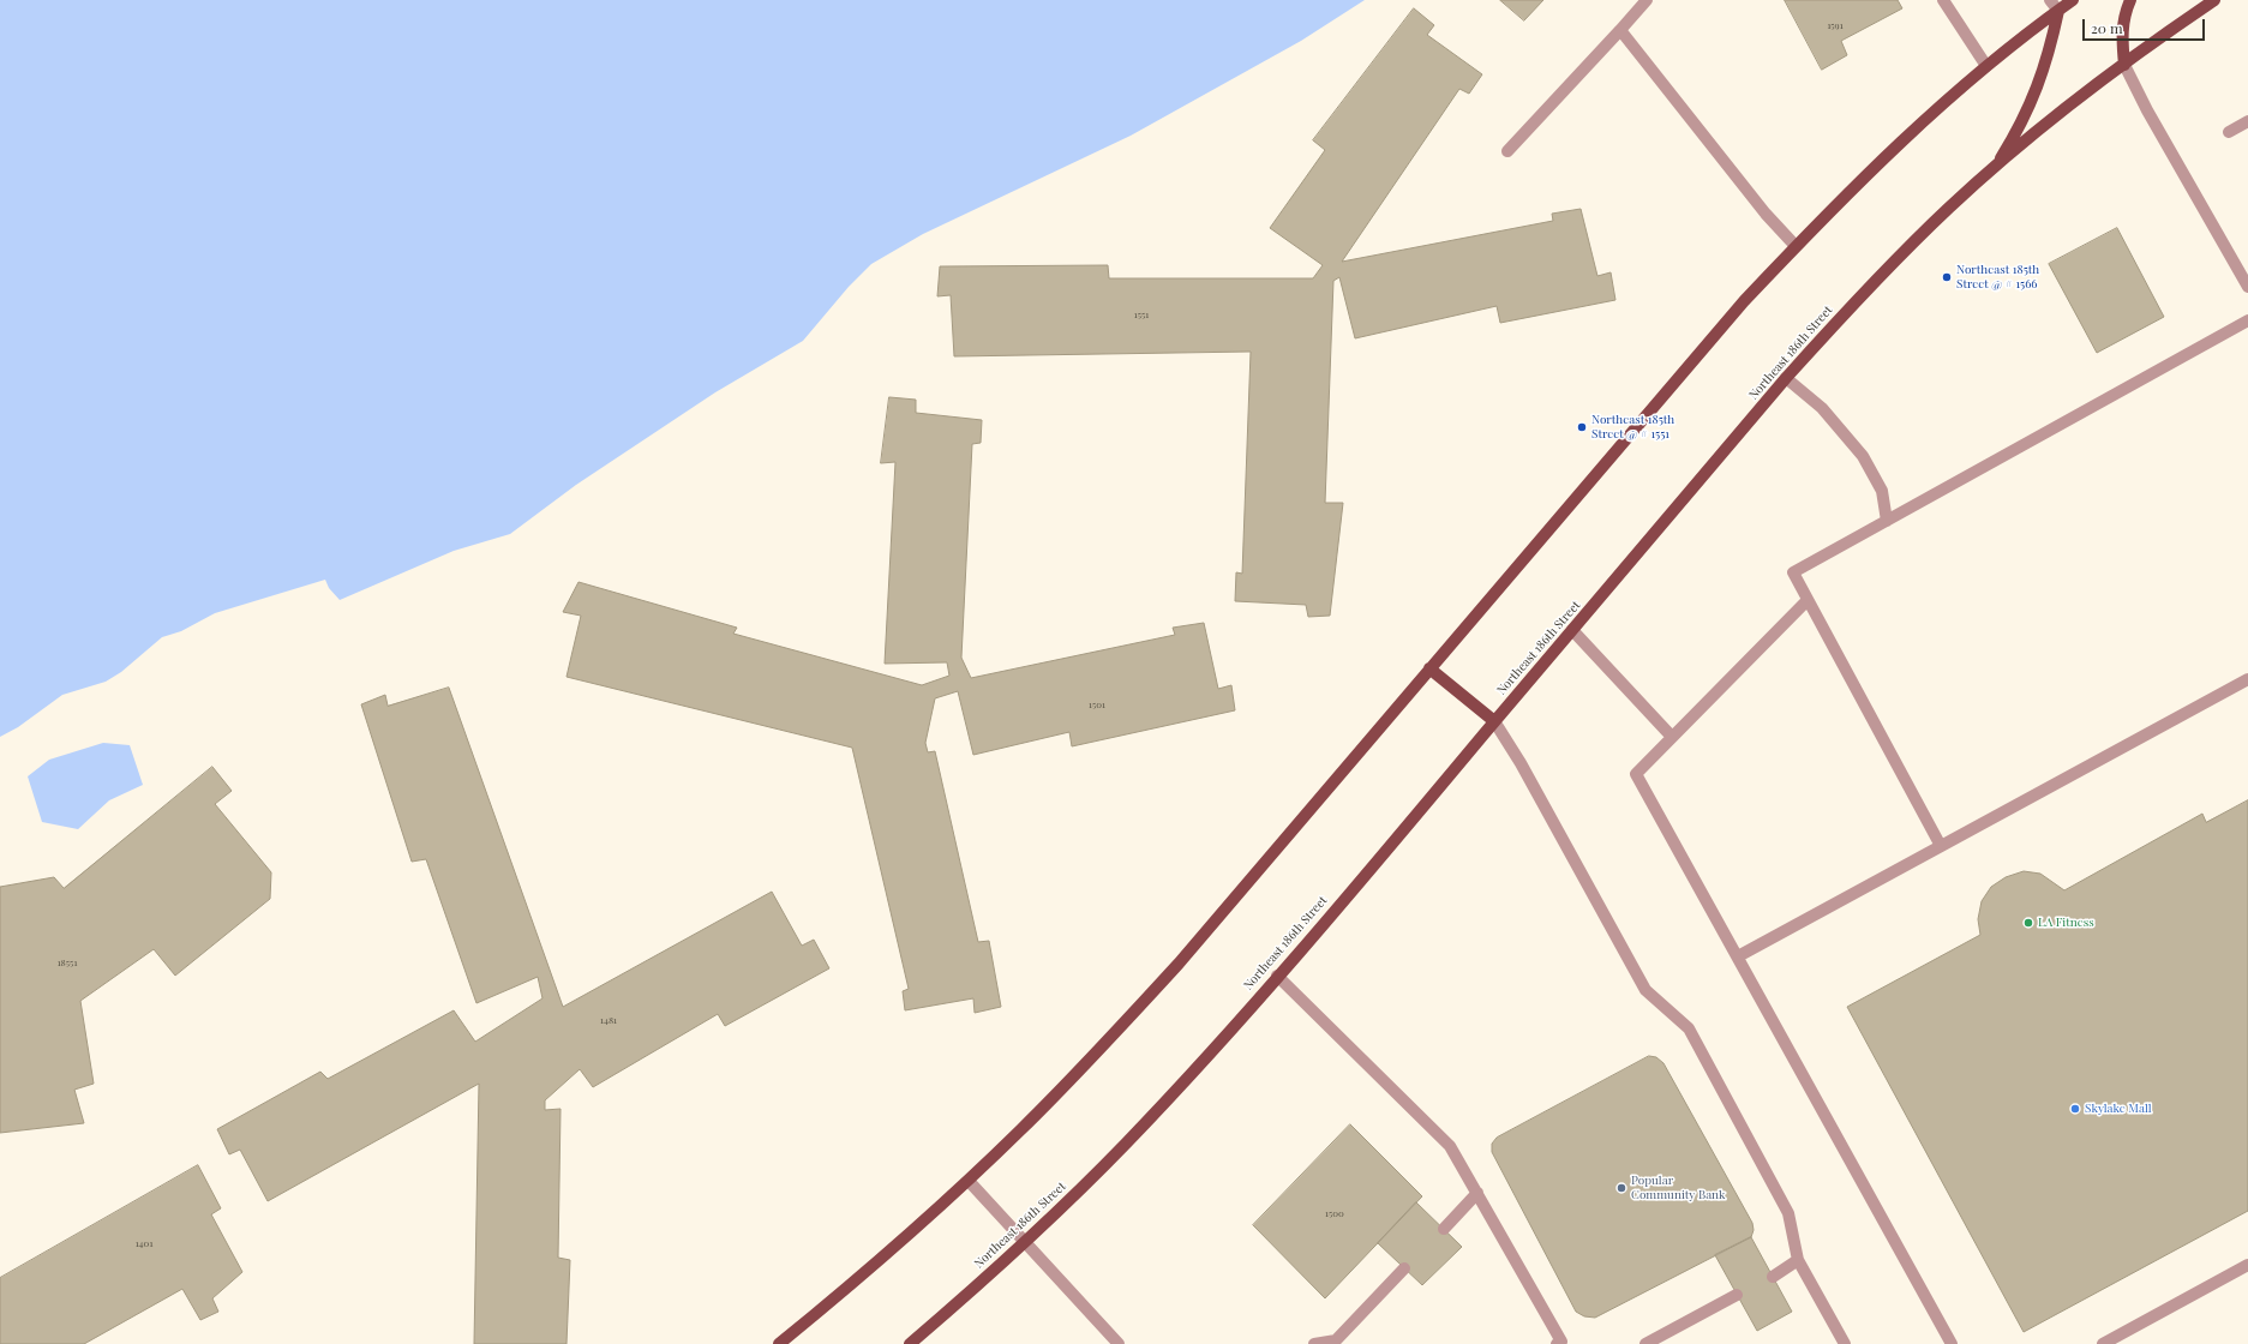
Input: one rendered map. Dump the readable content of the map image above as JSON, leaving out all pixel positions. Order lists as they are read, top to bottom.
{
  "streets": {
    "main road": ["Northeast 186th Street"]
  },
  "places": [
    "Northeast 185th Street @ # 1566",
    "Northeast 185th Street @ # 1551",
    "LA Fitness",
    "Skylake Mall",
    "Popular Community Bank"
  ],
  "house_numbers": [
    "1591",
    "1551",
    "1501",
    "18551",
    "1481",
    "1500",
    "1401"
  ],
  "scale_bar": "20 m"
}
